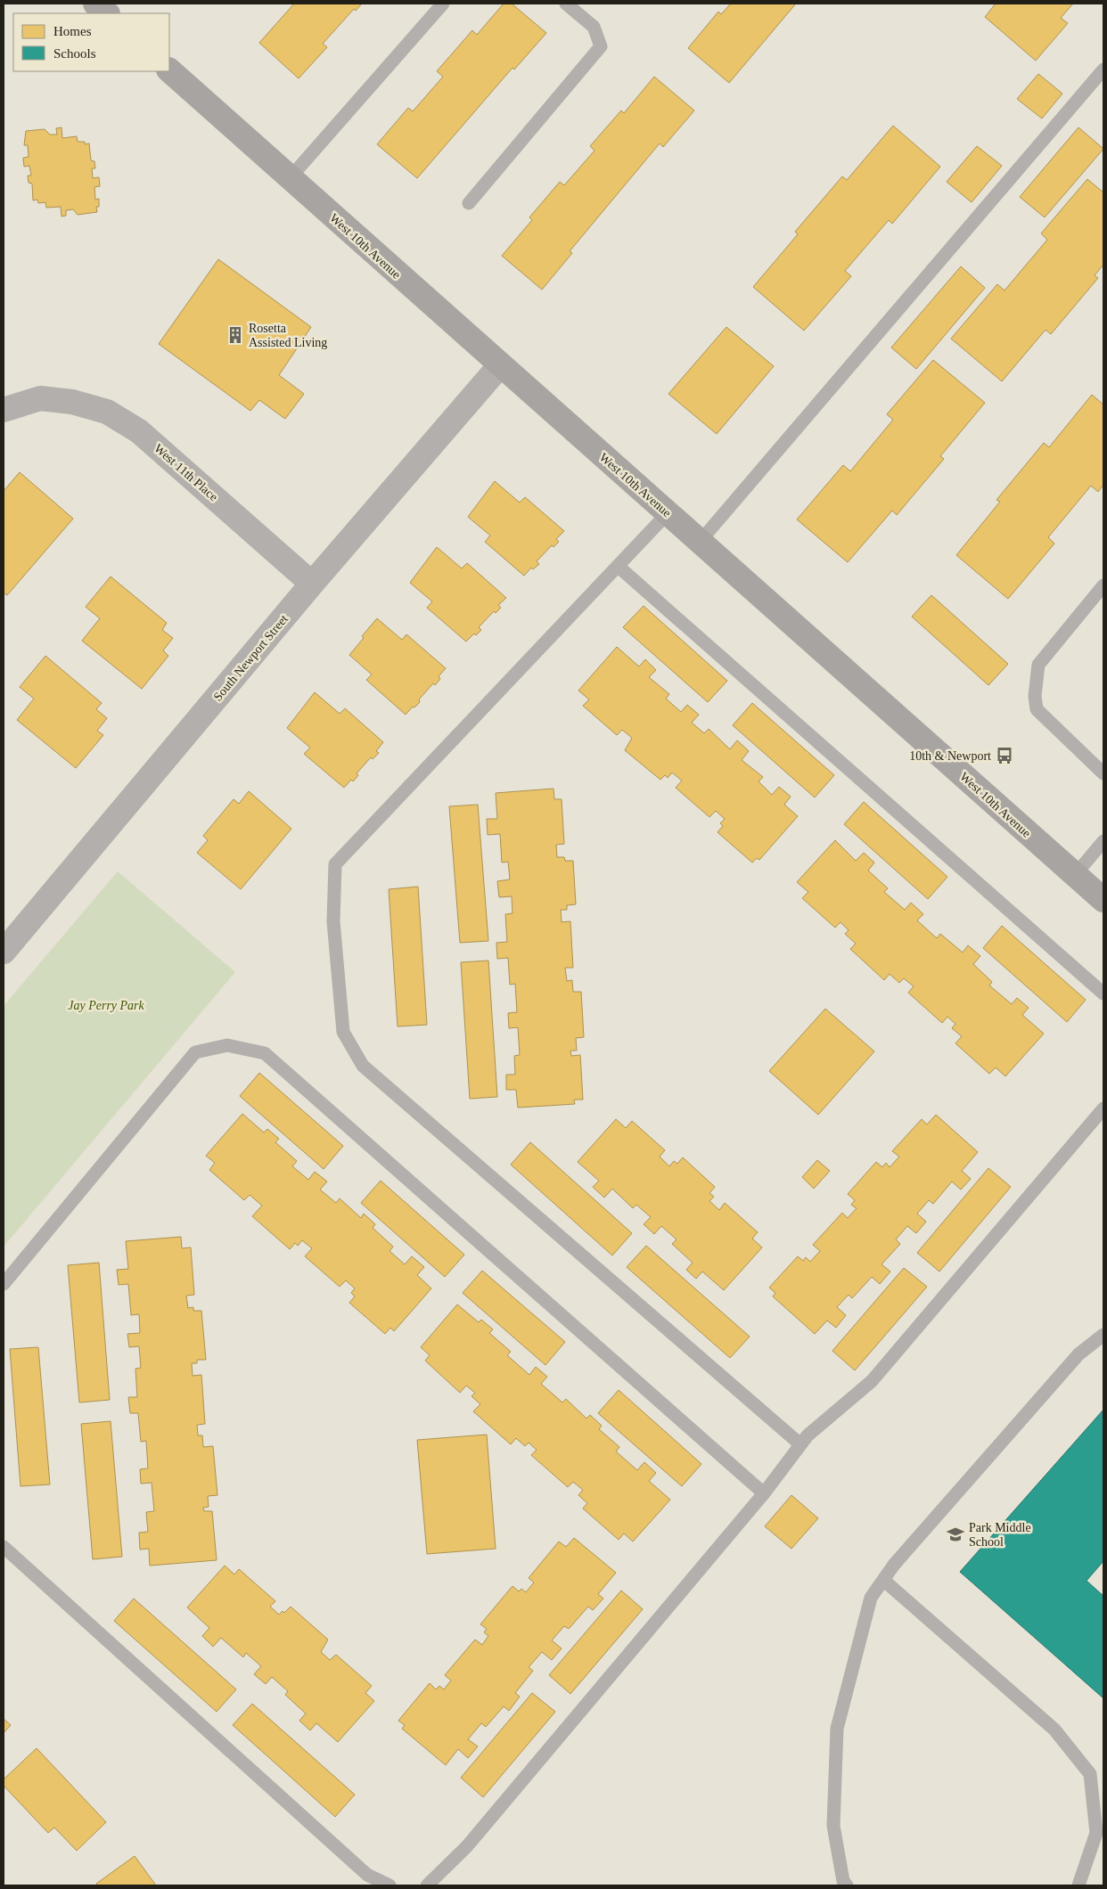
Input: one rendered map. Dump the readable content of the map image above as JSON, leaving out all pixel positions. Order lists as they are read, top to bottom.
{
  "streets": {
    "main road": ["West 10th Avenue"],
    "street": ["West 11th Place", "South Newport Street"]
  },
  "crossings": [
    ["West 10th Avenue", "South Newport Street"],
    ["West 11th Place", "South Newport Street"]
  ],
  "parks": ["Jay Perry Park"],
  "places": {
    "building": ["Rosetta Assisted Living"],
    "bus stop": ["10th & Newport"],
    "school or university": ["Park Middle School"]
  },
  "legend": ["Homes", "Schools"]
}
